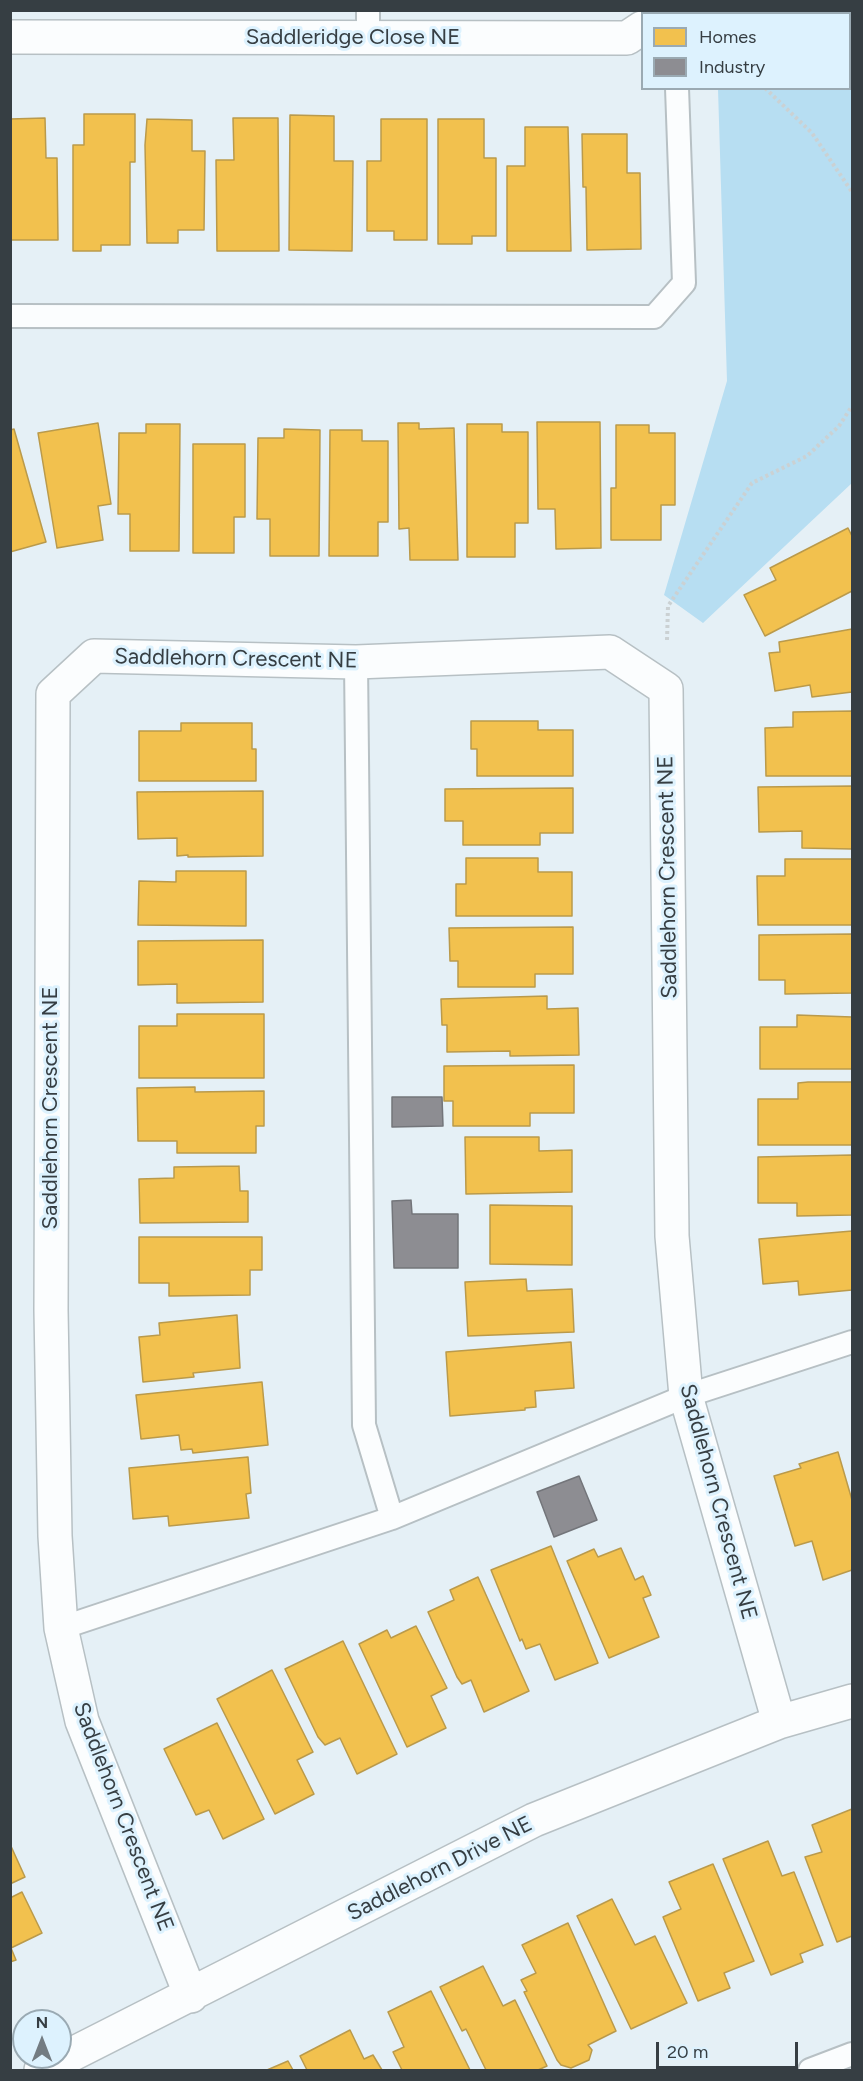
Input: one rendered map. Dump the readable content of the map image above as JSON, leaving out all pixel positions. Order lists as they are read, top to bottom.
{
  "streets": {
    "street": ["Saddleridge Close NE", "Saddlehorn Crescent NE", "Saddlehorn Drive NE"]
  },
  "crossings": [
    ["Saddlehorn Crescent NE", "Saddlehorn Drive NE"]
  ],
  "legend": ["Homes", "Industry"],
  "scale_bar": "20 m",
  "north": "top"
}
